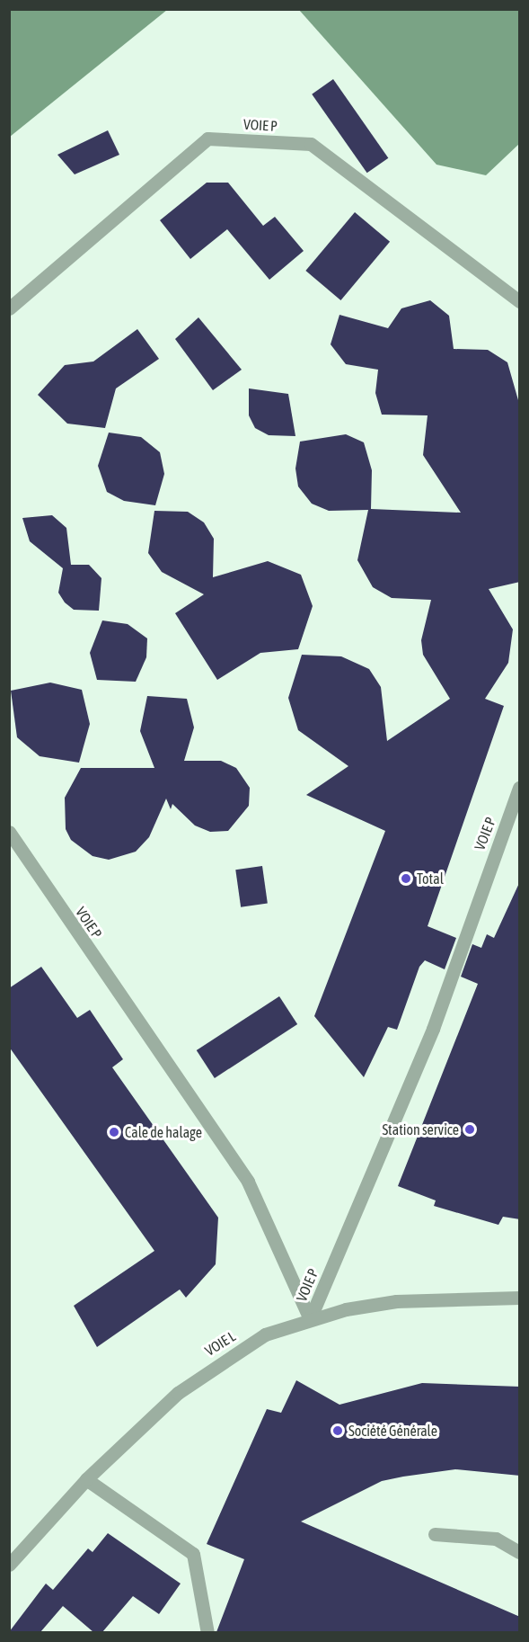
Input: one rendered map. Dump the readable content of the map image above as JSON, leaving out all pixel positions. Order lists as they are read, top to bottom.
{
  "streets": {
    "street": ["VOIE P", "VOIE L"]
  },
  "crossings": [
    ["VOIE P", "VOIE L"]
  ],
  "places": [
    "Total",
    "Station service",
    "Cale de halage",
    "Société Générale"
  ]
}
